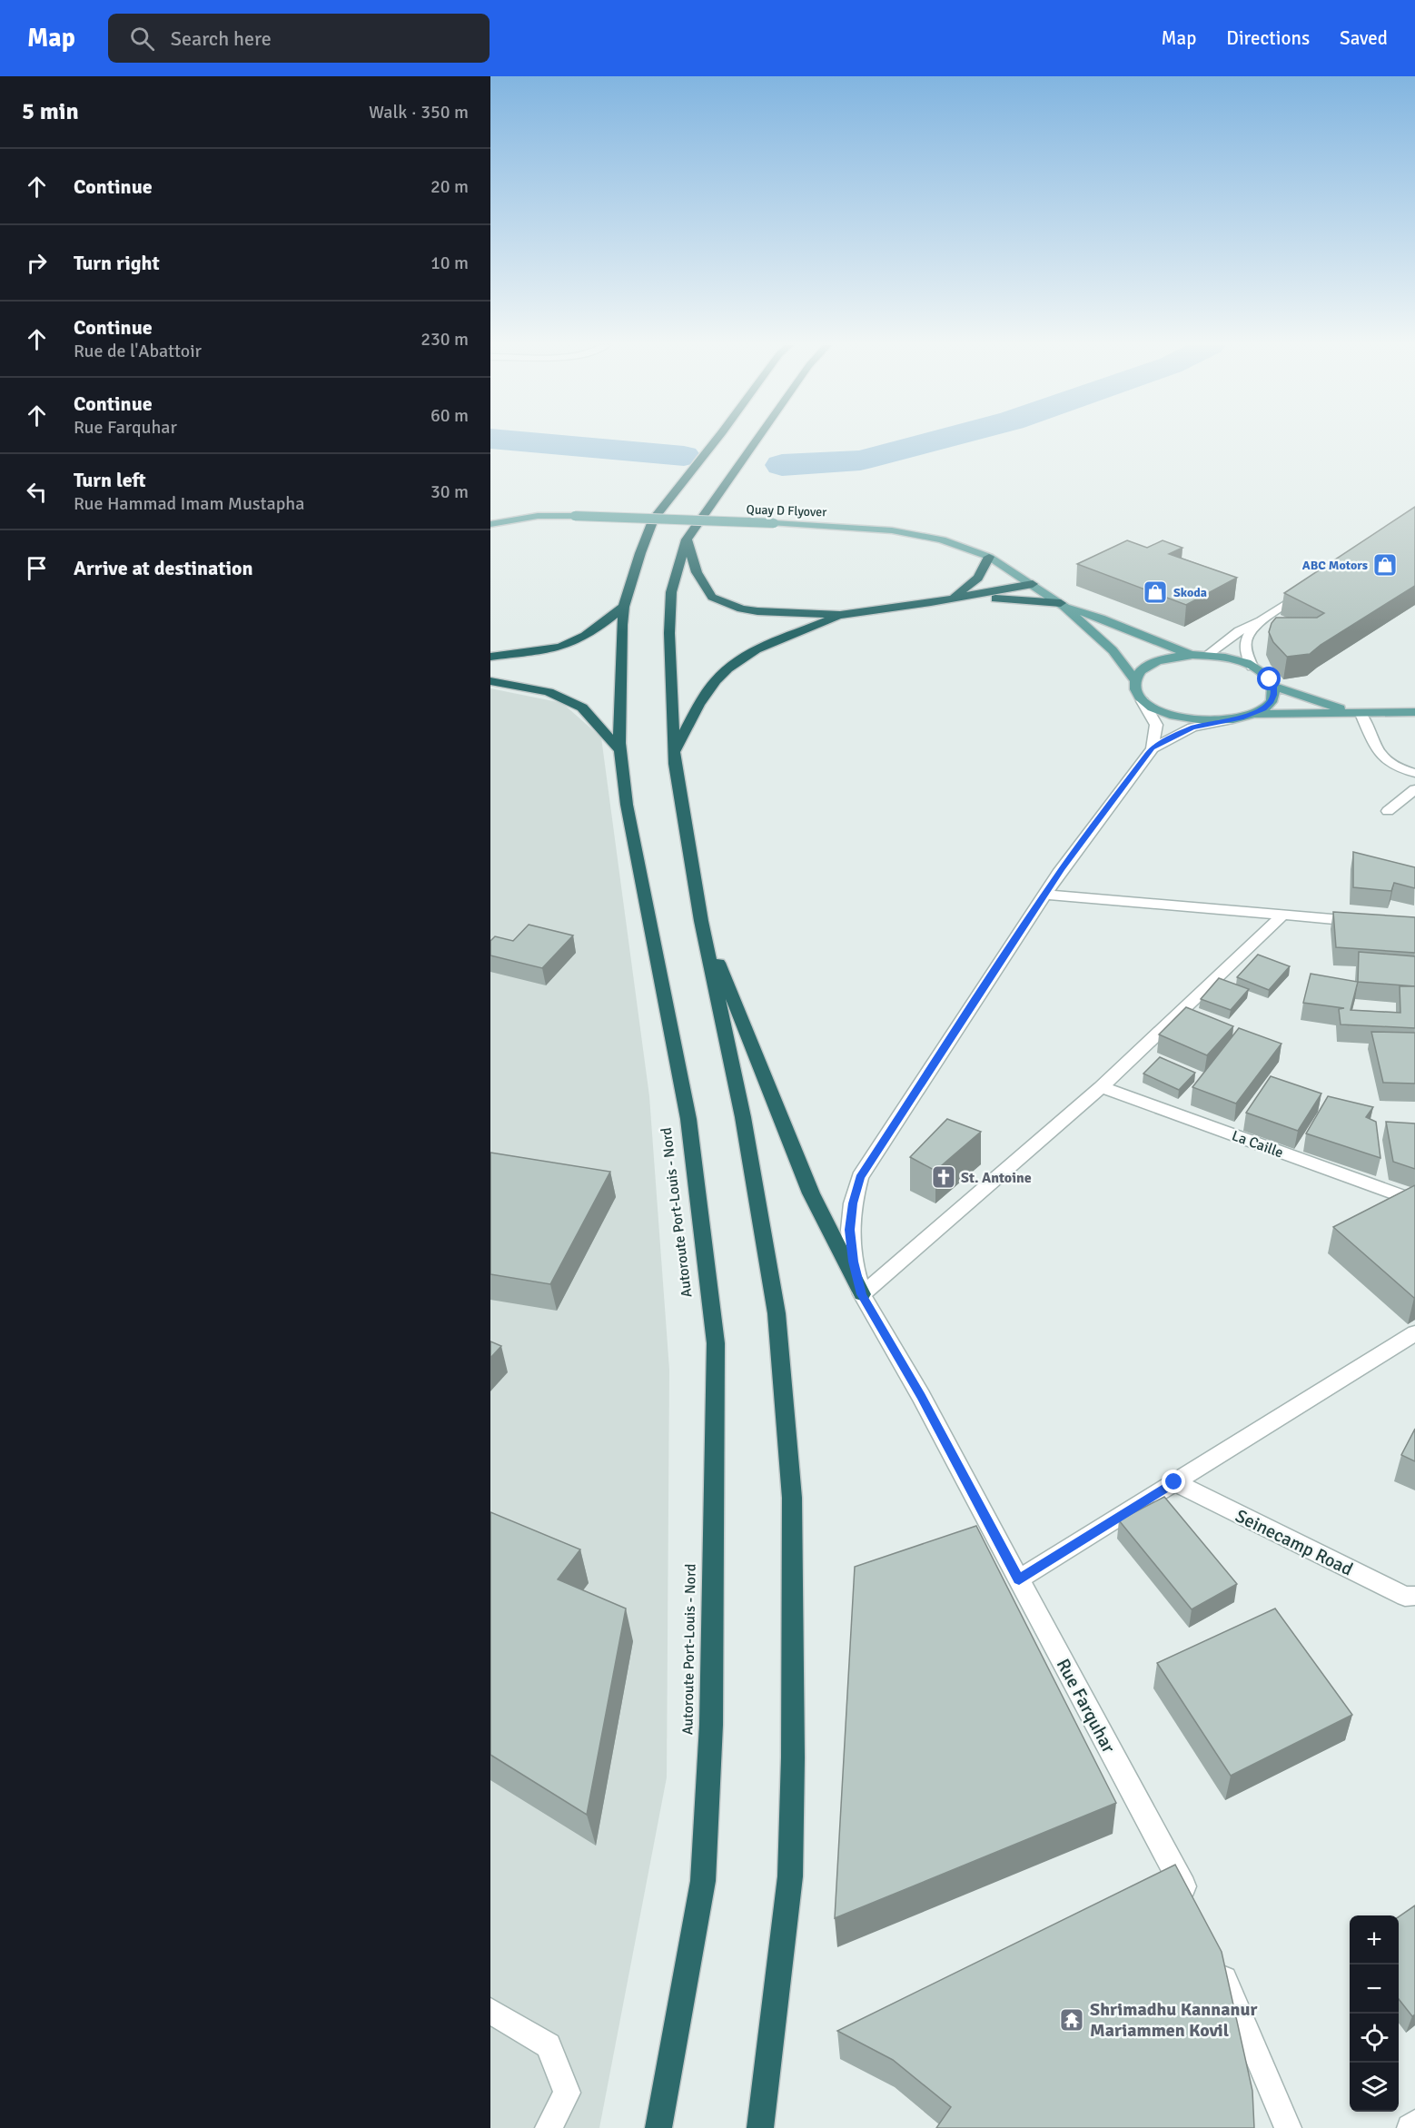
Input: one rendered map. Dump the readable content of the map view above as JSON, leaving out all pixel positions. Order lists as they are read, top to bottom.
{
  "streets": {
    "highway": ["Autoroute Port-Louis - Nord"],
    "main road": ["Quay D Flyover"],
    "street": ["La Caille", "Seinecamp Road", "Rue Farquhar"]
  },
  "places": {
    "shop": ["ABC Motors", "Skoda"],
    "church": ["St. Antoine"],
    "temple": ["Shrimadhu Kannanur Mariammen Kovil"]
  },
  "page": {
    "header": "Map",
    "search": "Search here",
    "nav": ["Map", "Directions", "Saved"],
    "heading": ["5 min", "Walk · 350 m"],
    "list": [
      ["Continue", "20 m"],
      ["Turn right", "10 m"],
      ["Continue", "Rue de l'Abattoir", "230 m"],
      ["Continue", "Rue Farquhar", "60 m"],
      ["Turn left", "Rue Hammad Imam Mustapha", "30 m"],
      "Arrive at destination"
    ],
    "map_buttons": ["+", "−"]
  }
}
